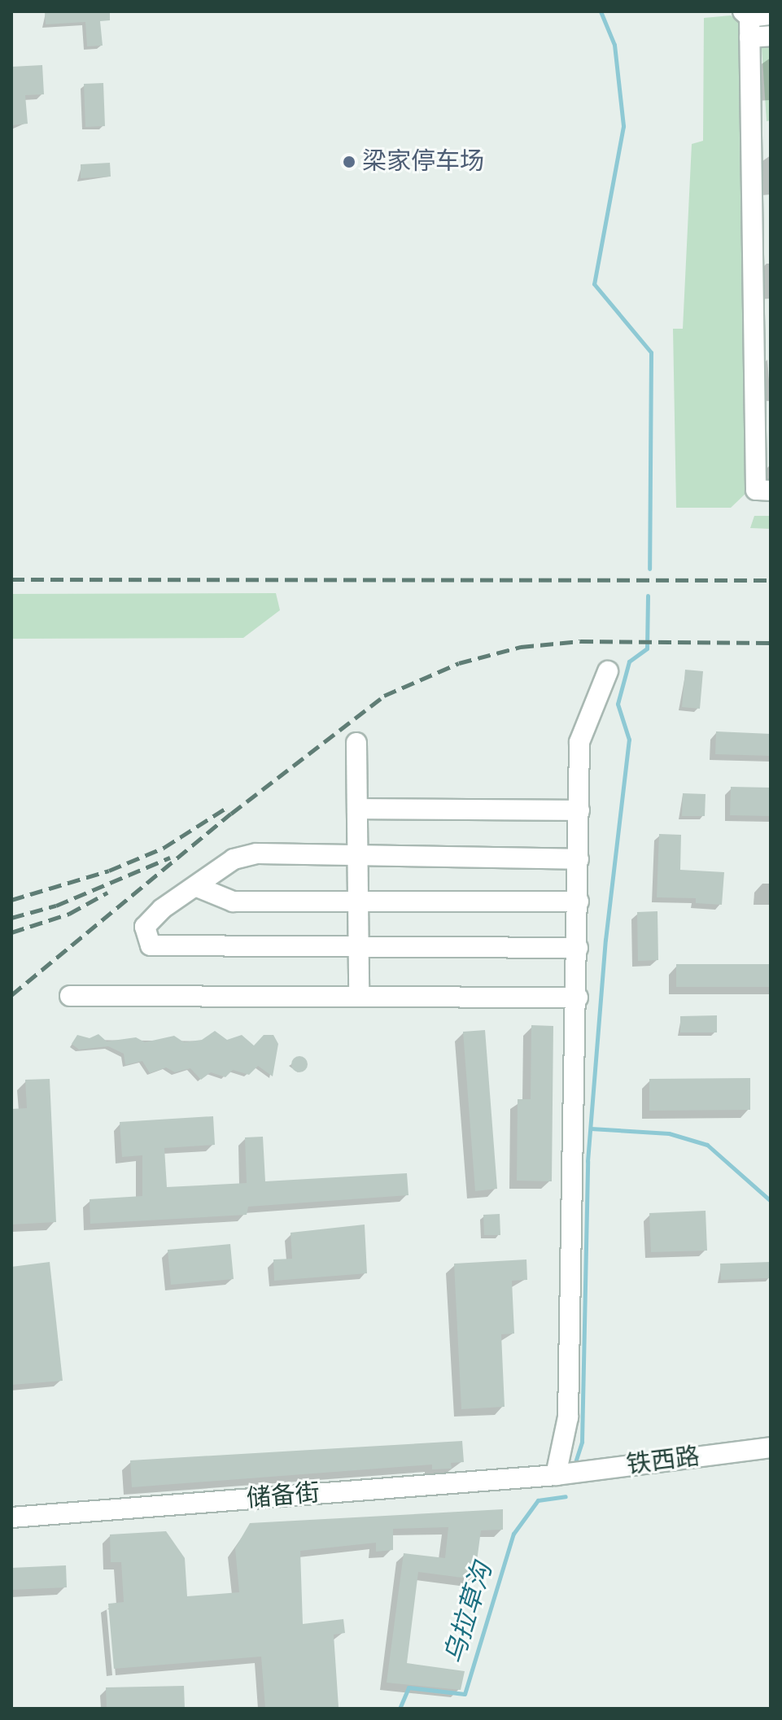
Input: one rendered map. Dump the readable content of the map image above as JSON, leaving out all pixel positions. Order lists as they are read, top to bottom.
{
  "streets": {
    "street": ["铁西路", "储备街"]
  },
  "crossings": [
    ["铁西路", "储备街"]
  ],
  "water": ["乌拉草沟"],
  "places": ["梁家停车场"]
}
